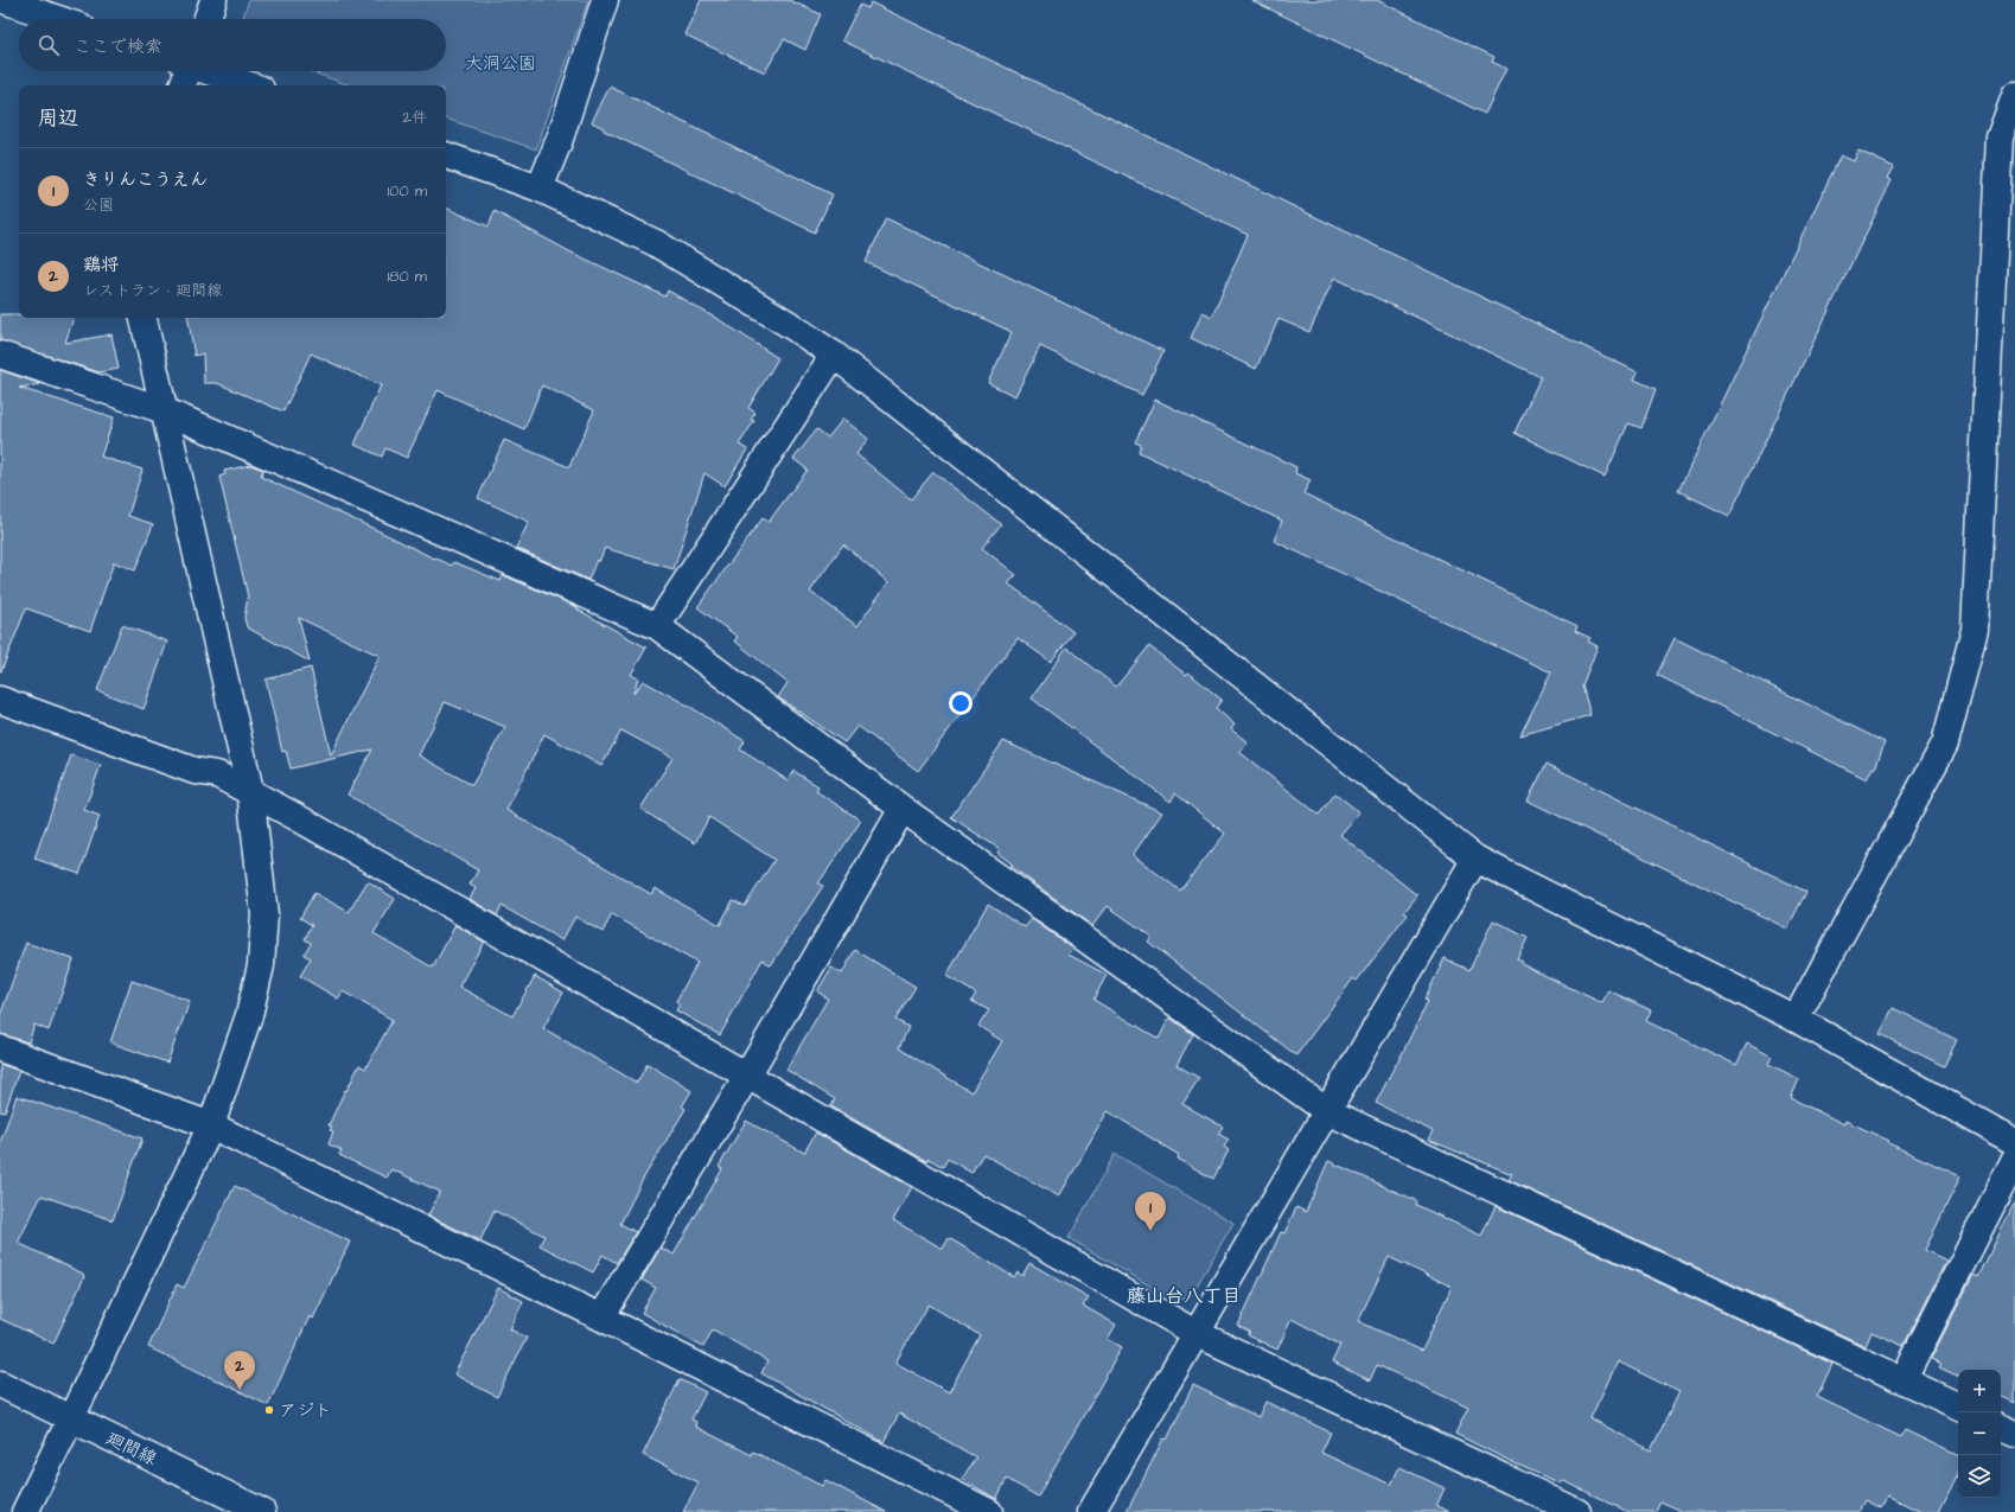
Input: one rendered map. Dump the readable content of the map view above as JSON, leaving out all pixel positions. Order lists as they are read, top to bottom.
{
  "streets": {
    "street": ["廻間線"]
  },
  "districts": ["藤山台八丁目"],
  "parks": ["大洞公園"],
  "places": ["アジト"],
  "page": {
    "search": "ここで検索",
    "heading": ["周辺", "2件"],
    "list": [
      {
        "mark": "1",
        "name": "きりんこうえん",
        "note": "公園",
        "value": "100 m"
      },
      {
        "mark": "2",
        "name": "鶏将",
        "note": "レストラン · 廻間線",
        "value": "180 m"
      }
    ],
    "pins": ["1", "2"],
    "map_buttons": ["+", "−"]
  }
}
